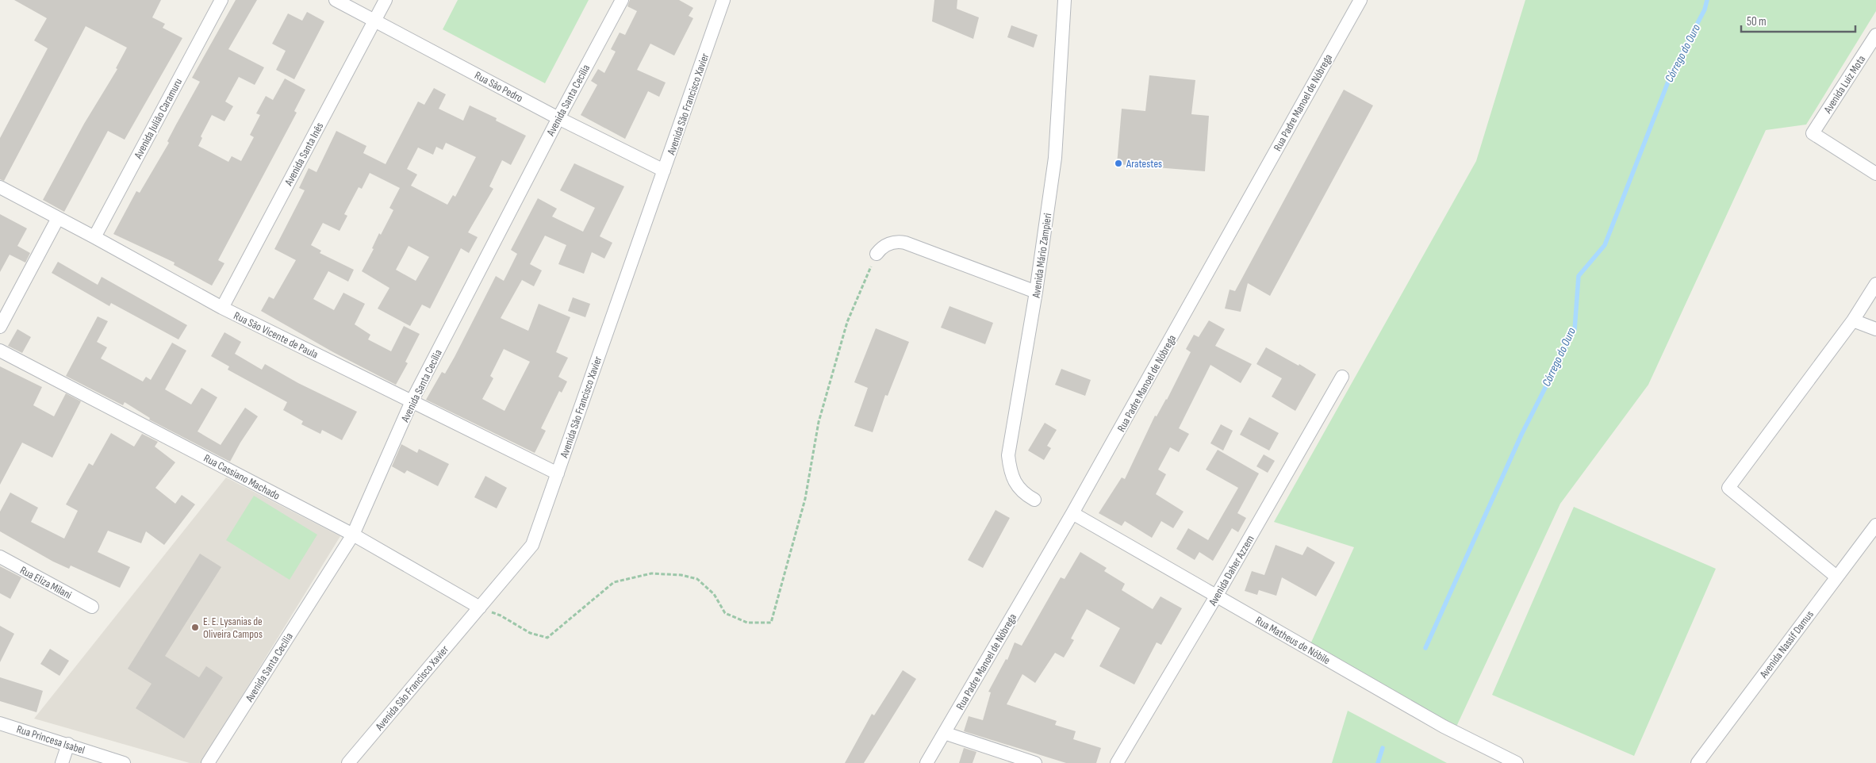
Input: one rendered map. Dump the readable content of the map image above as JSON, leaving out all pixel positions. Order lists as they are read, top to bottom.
{
  "streets": {
    "street": [
      "Avenida Luiz Mota",
      "Rua São Pedro",
      "Avenida Santa Cecília",
      "Rua Padre Manoel de Nóbrega",
      "Avenida São Francisco Xavier",
      "Avenida Julião Caramuru",
      "Avenida Santa Inês",
      "Avenida Mário Zampieri",
      "Rua São Vicente de Paula",
      "Rua Cassiano Machado",
      "Avenida Daher Azzem",
      "Rua Eliza Milani",
      "Rua Matheus de Nóbile",
      "Avenida Nassif Damus",
      "Rua Princesa Isabel"
    ]
  },
  "crossings": [
    ["Rua São Pedro", "Avenida Santa Cecília"],
    ["Rua São Pedro", "Avenida São Francisco Xavier"],
    ["Rua São Pedro", "Avenida Santa Inês"],
    ["Avenida Santa Cecília", "Rua São Vicente de Paula"],
    ["Avenida Santa Cecília", "Rua Cassiano Machado"],
    ["Rua Padre Manoel de Nóbrega", "Rua Matheus de Nóbile"],
    ["Avenida São Francisco Xavier", "Rua São Vicente de Paula"],
    ["Avenida São Francisco Xavier", "Rua Cassiano Machado"],
    ["Avenida Julião Caramuru", "Rua São Vicente de Paula"],
    ["Avenida Santa Inês", "Rua São Vicente de Paula"],
    ["Avenida Daher Azzem", "Rua Matheus de Nóbile"]
  ],
  "water": ["Córrego do Ouro"],
  "places": ["Aratestes", "E. E. Lysanias de Oliveira Campos"],
  "scale_bar": "50 m"
}
